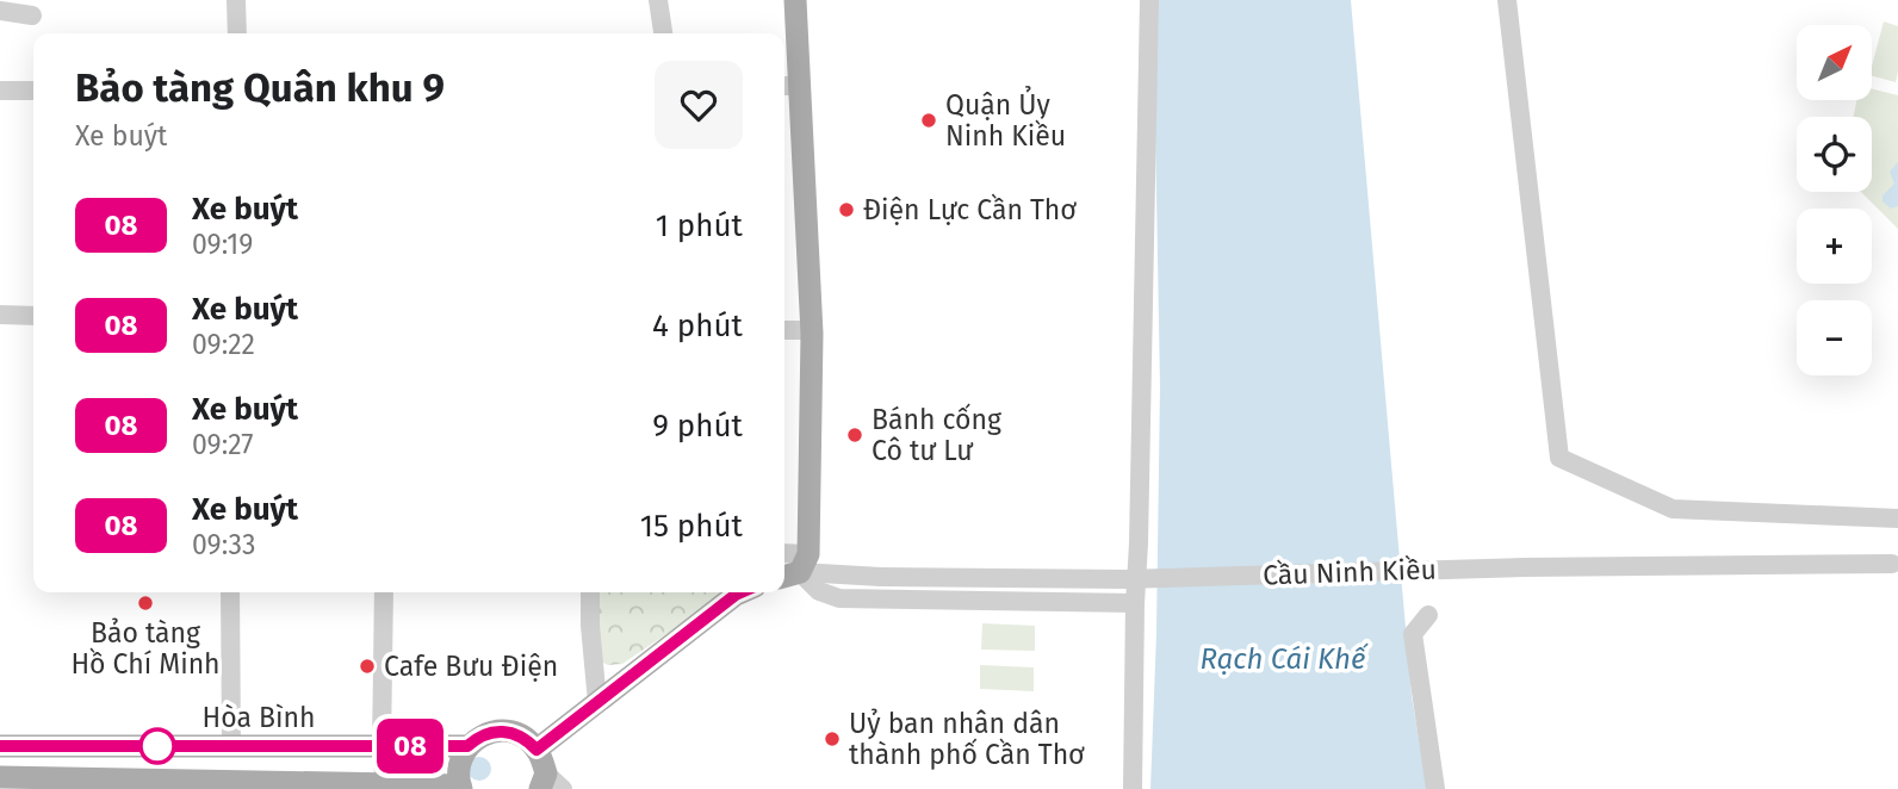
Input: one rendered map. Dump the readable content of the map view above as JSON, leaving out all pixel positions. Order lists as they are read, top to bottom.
{
  "streets": {
    "main road": ["Hòa Bình"],
    "street": ["Cầu Ninh Kiều"]
  },
  "water": ["Rạch Cái Khế"],
  "places": [
    "Quận Ủy Ninh Kiều",
    "Điện Lực Cần Thơ",
    "Bánh cống Cô tư Lư",
    "Bảo tàng Hồ Chí Minh",
    "Cafe Bưu Điện",
    "Uỷ ban nhân dân thành phố Cần Thơ"
  ],
  "lines": ["bus line 08"],
  "north": "top right",
  "page": {
    "on_map": "08",
    "map_buttons": ["+", "−"],
    "heading": ["Bảo tàng Quân khu 9", "Xe buýt"],
    "list": [
      {
        "mark": "08",
        "name": "Xe buýt",
        "note": "09:19",
        "value": "1 phút"
      },
      {
        "mark": "08",
        "name": "Xe buýt",
        "note": "09:22",
        "value": "4 phút"
      },
      {
        "mark": "08",
        "name": "Xe buýt",
        "note": "09:27",
        "value": "9 phút"
      },
      {
        "mark": "08",
        "name": "Xe buýt",
        "note": "09:33",
        "value": "15 phút"
      }
    ]
  }
}
